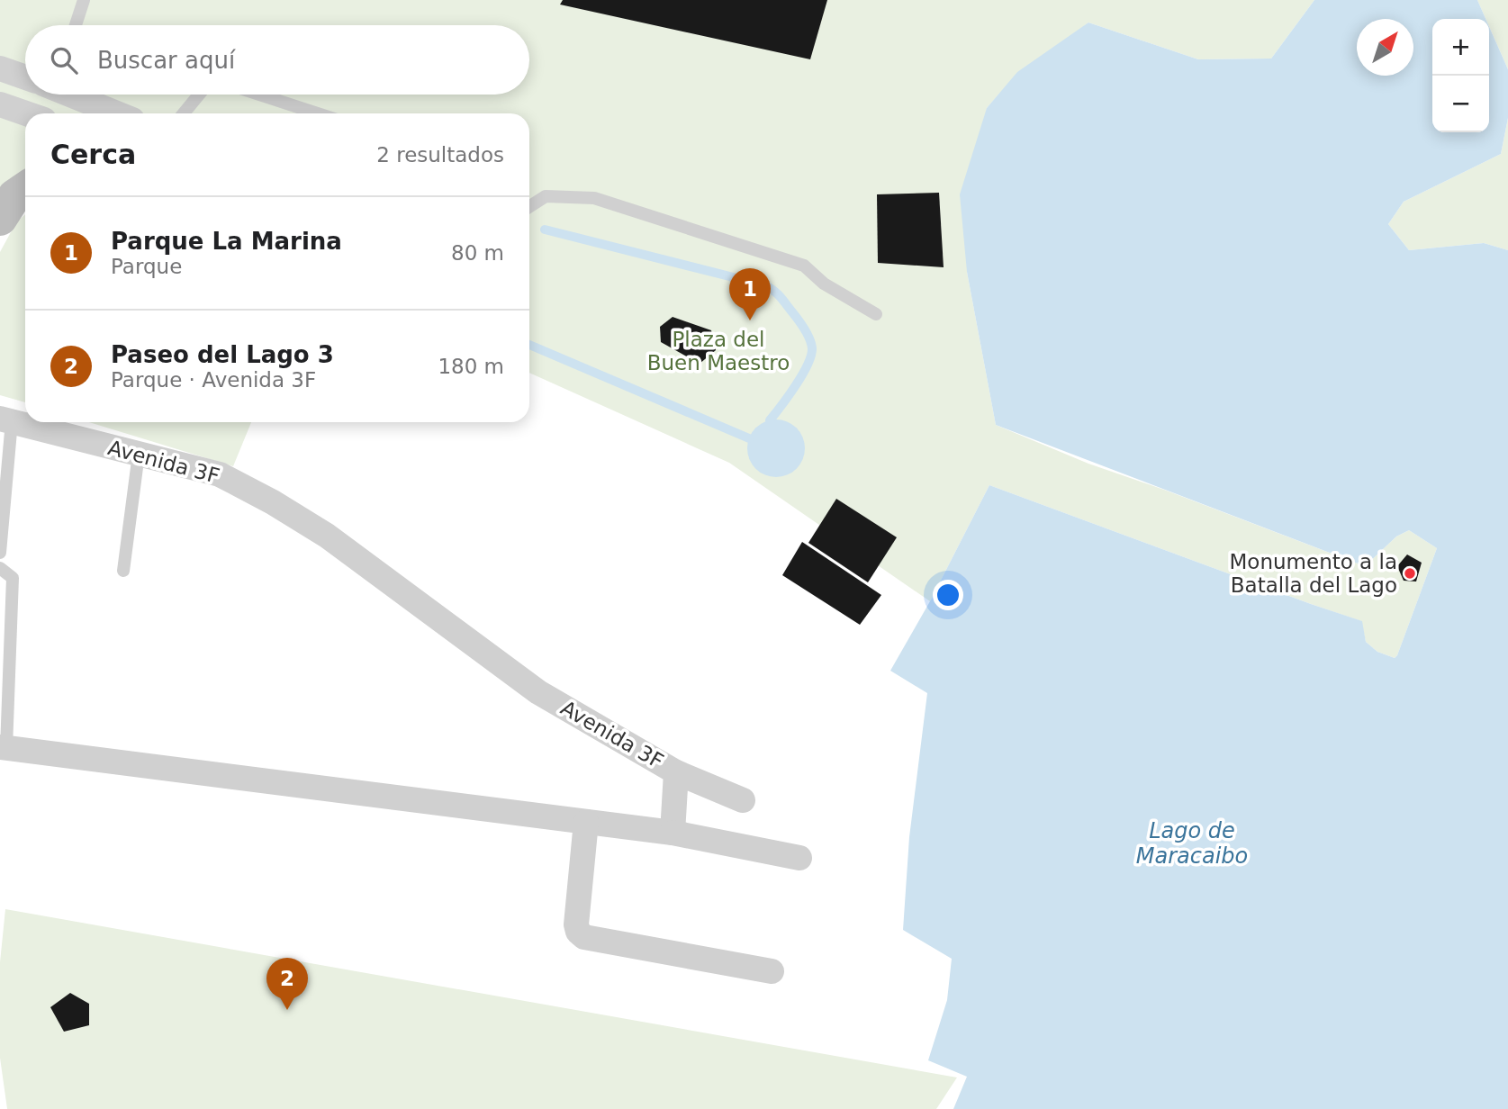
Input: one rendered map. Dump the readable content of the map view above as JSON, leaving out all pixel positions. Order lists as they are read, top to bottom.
{
  "streets": {
    "street": ["Avenida 3F"]
  },
  "water": ["Lago de Maracaibo"],
  "parks": ["Plaza del Buen Maestro"],
  "places": ["Monumento a la Batalla del Lago"],
  "north": "top right",
  "page": {
    "map_buttons": ["+", "−"],
    "search": "Buscar aquí",
    "heading": ["Cerca", "2 resultados"],
    "list": [
      {
        "mark": "1",
        "name": "Parque La Marina",
        "note": "Parque",
        "value": "80 m"
      },
      {
        "mark": "2",
        "name": "Paseo del Lago 3",
        "note": "Parque · Avenida 3F",
        "value": "180 m"
      }
    ],
    "pins": ["1", "2"]
  }
}
